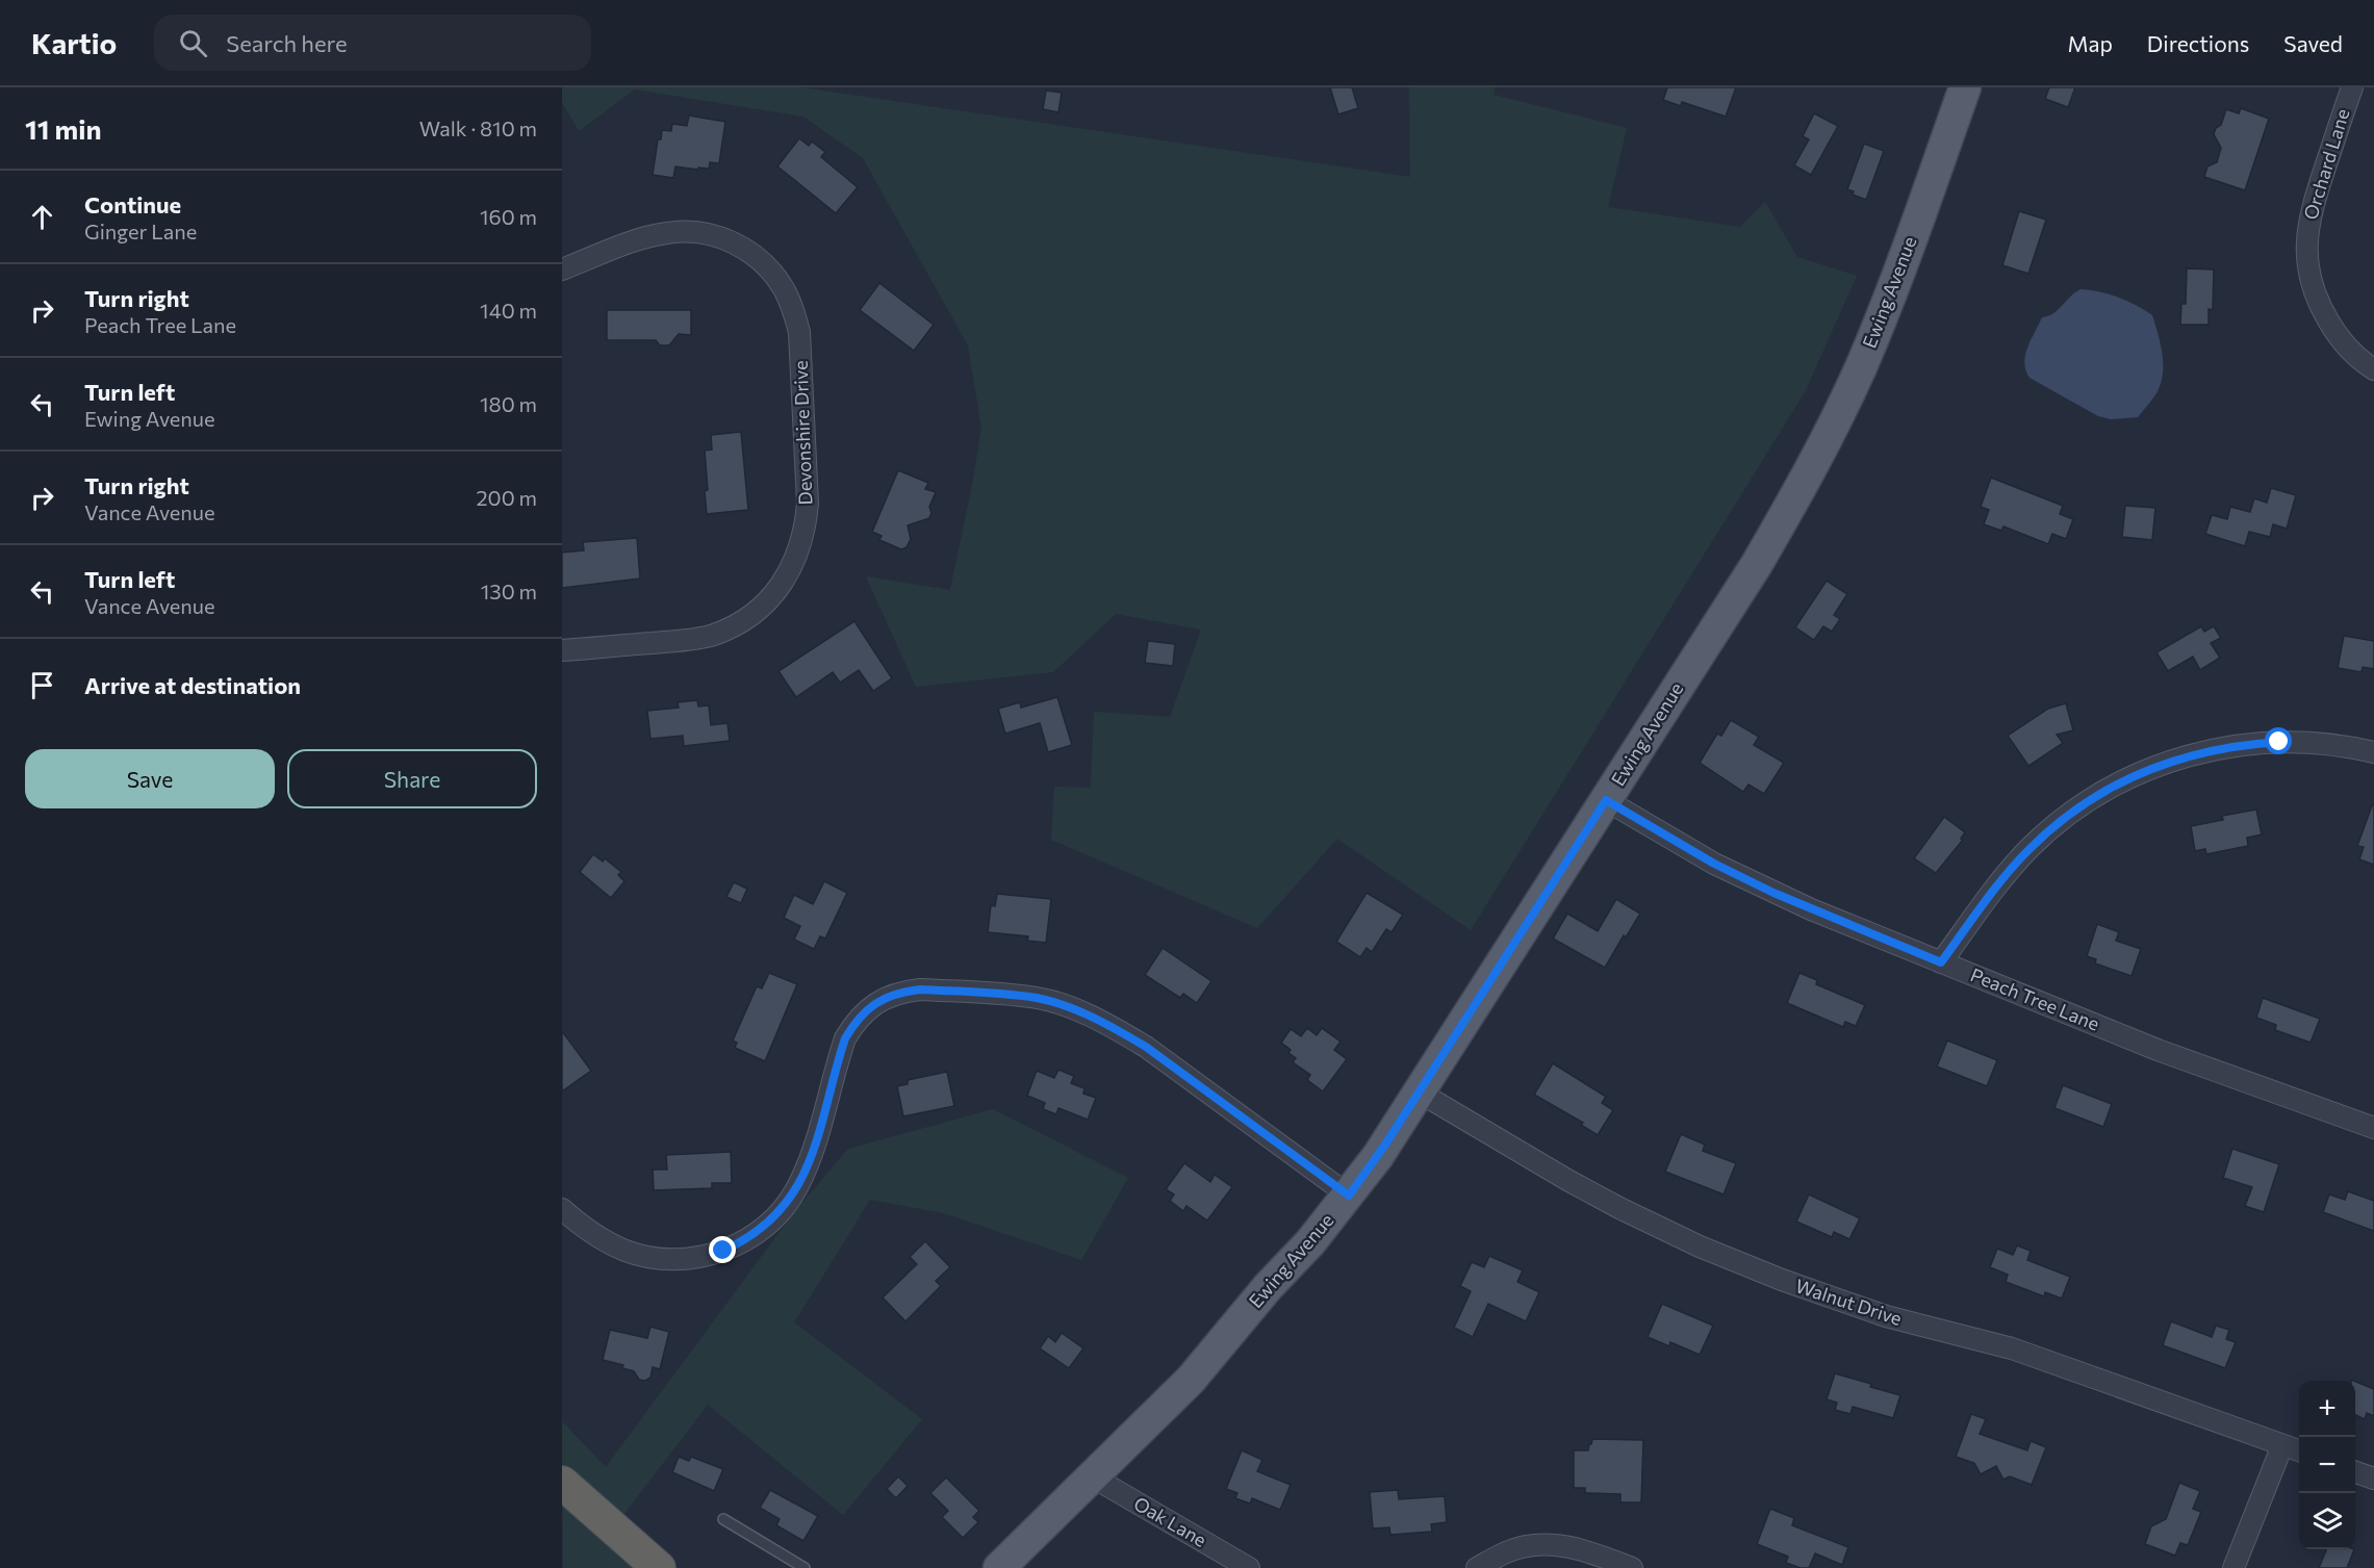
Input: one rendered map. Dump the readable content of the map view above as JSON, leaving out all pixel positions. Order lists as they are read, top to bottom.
{
  "streets": {
    "main road": ["Ewing Avenue"],
    "street": [
      "Orchard Lane",
      "Devonshire Drive",
      "Peach Tree Lane",
      "Walnut Drive",
      "Oak Lane"
    ]
  },
  "crossings": [
    ["Ewing Avenue", "Peach Tree Lane"],
    ["Ewing Avenue", "Walnut Drive"],
    ["Ewing Avenue", "Oak Lane"]
  ],
  "page": {
    "header": "Kartio",
    "search": "Search here",
    "nav": ["Map", "Directions", "Saved"],
    "heading": ["11 min", "Walk · 810 m"],
    "list": [
      ["Continue", "Ginger Lane", "160 m"],
      ["Turn right", "Peach Tree Lane", "140 m"],
      ["Turn left", "Ewing Avenue", "180 m"],
      ["Turn right", "Vance Avenue", "200 m"],
      ["Turn left", "Vance Avenue", "130 m"],
      "Arrive at destination"
    ],
    "buttons": ["Save", "Share"],
    "map_buttons": ["+", "−"]
  }
}
